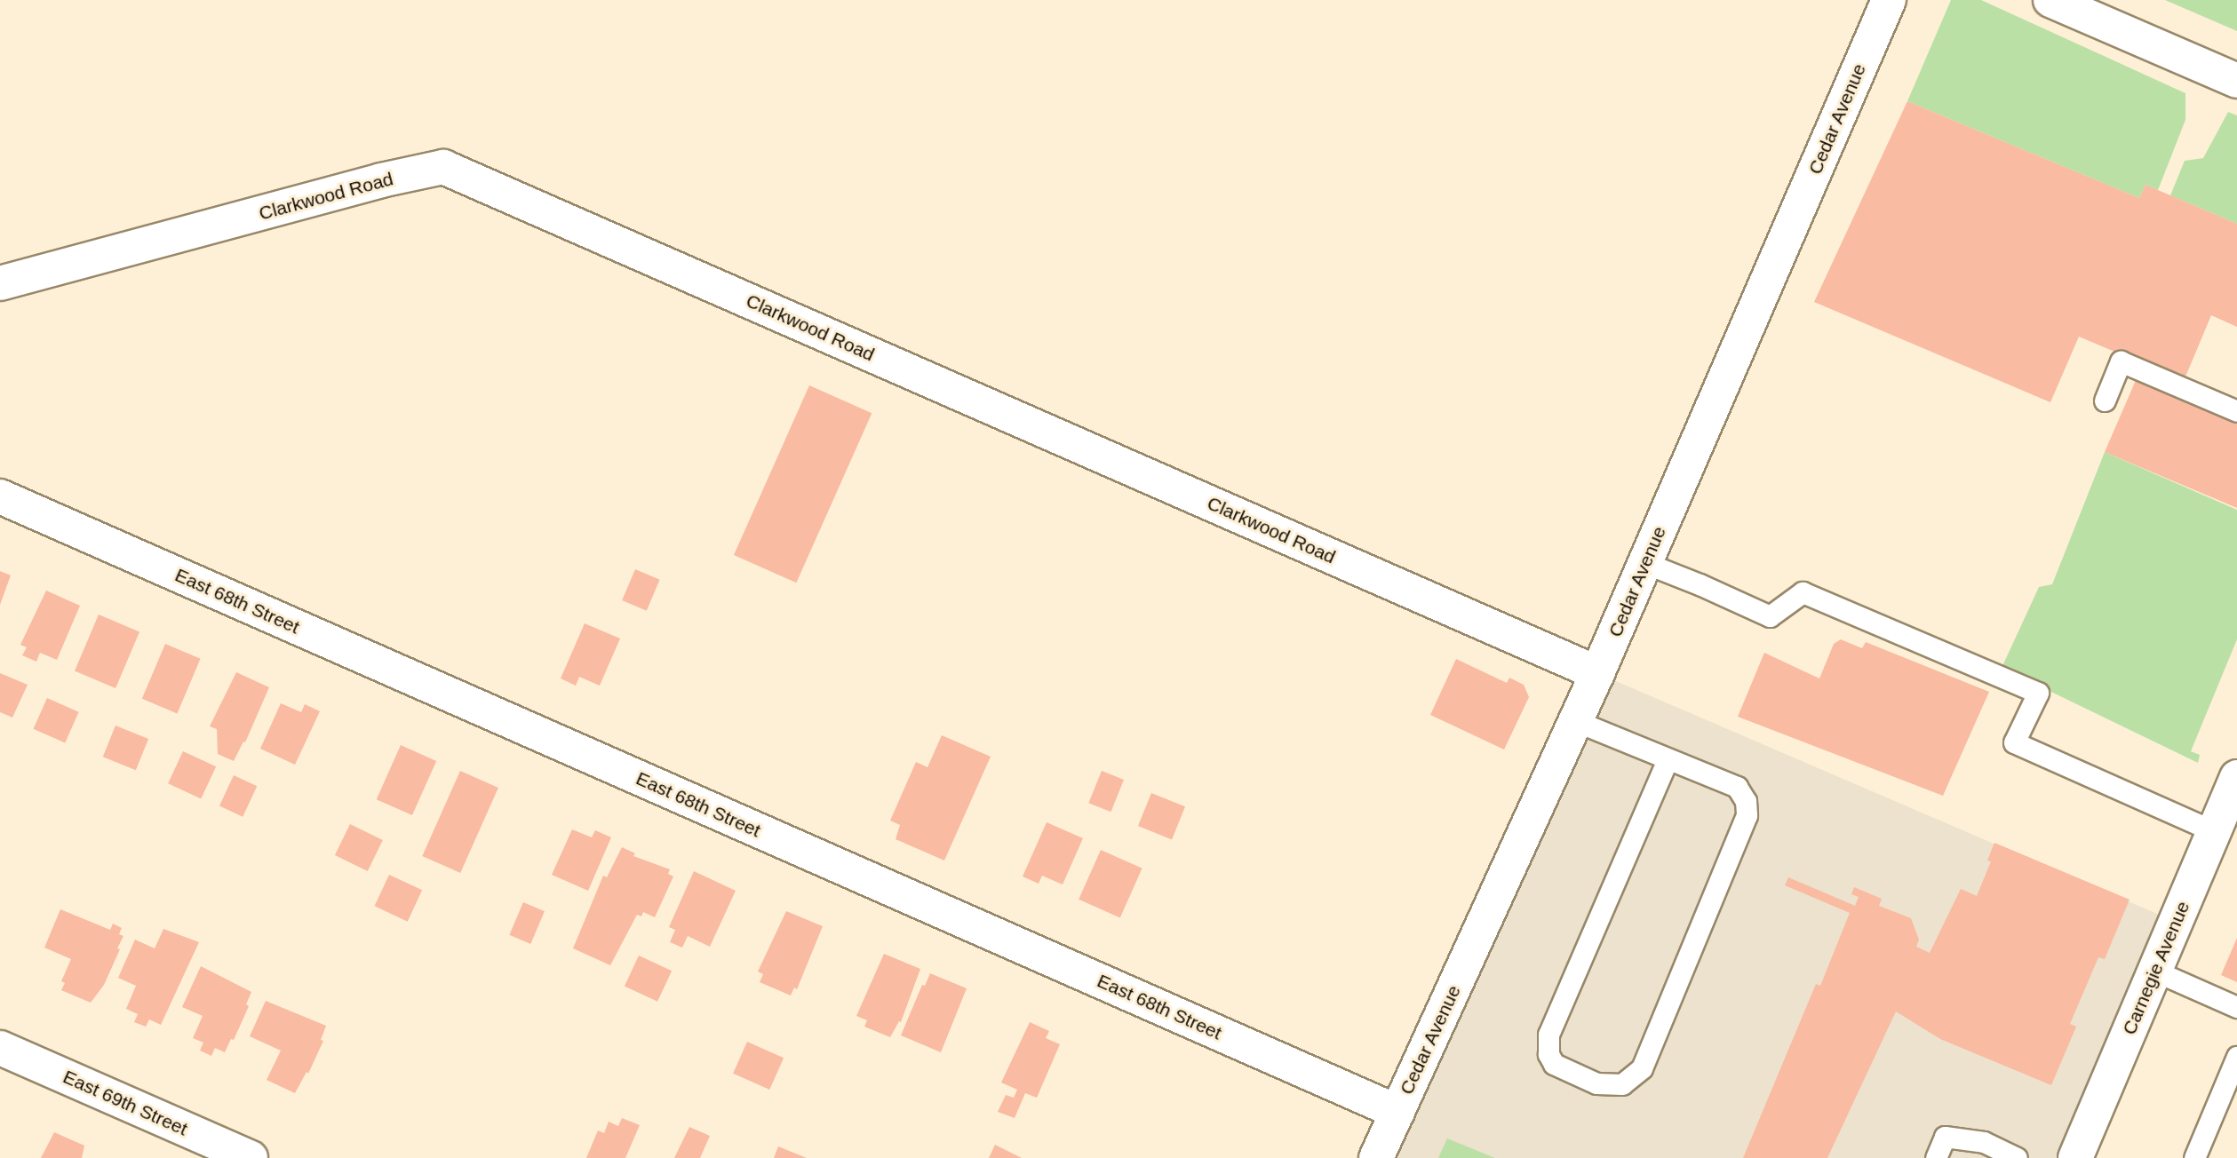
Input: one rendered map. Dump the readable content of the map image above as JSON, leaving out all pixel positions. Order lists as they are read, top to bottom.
{
  "streets": {
    "street": [
      "Cedar Avenue",
      "Clarkwood Road",
      "East 68th Street",
      "Carnegie Avenue",
      "East 69th Street"
    ]
  },
  "crossings": [
    ["Cedar Avenue", "Clarkwood Road"],
    ["Cedar Avenue", "East 68th Street"]
  ]
}
